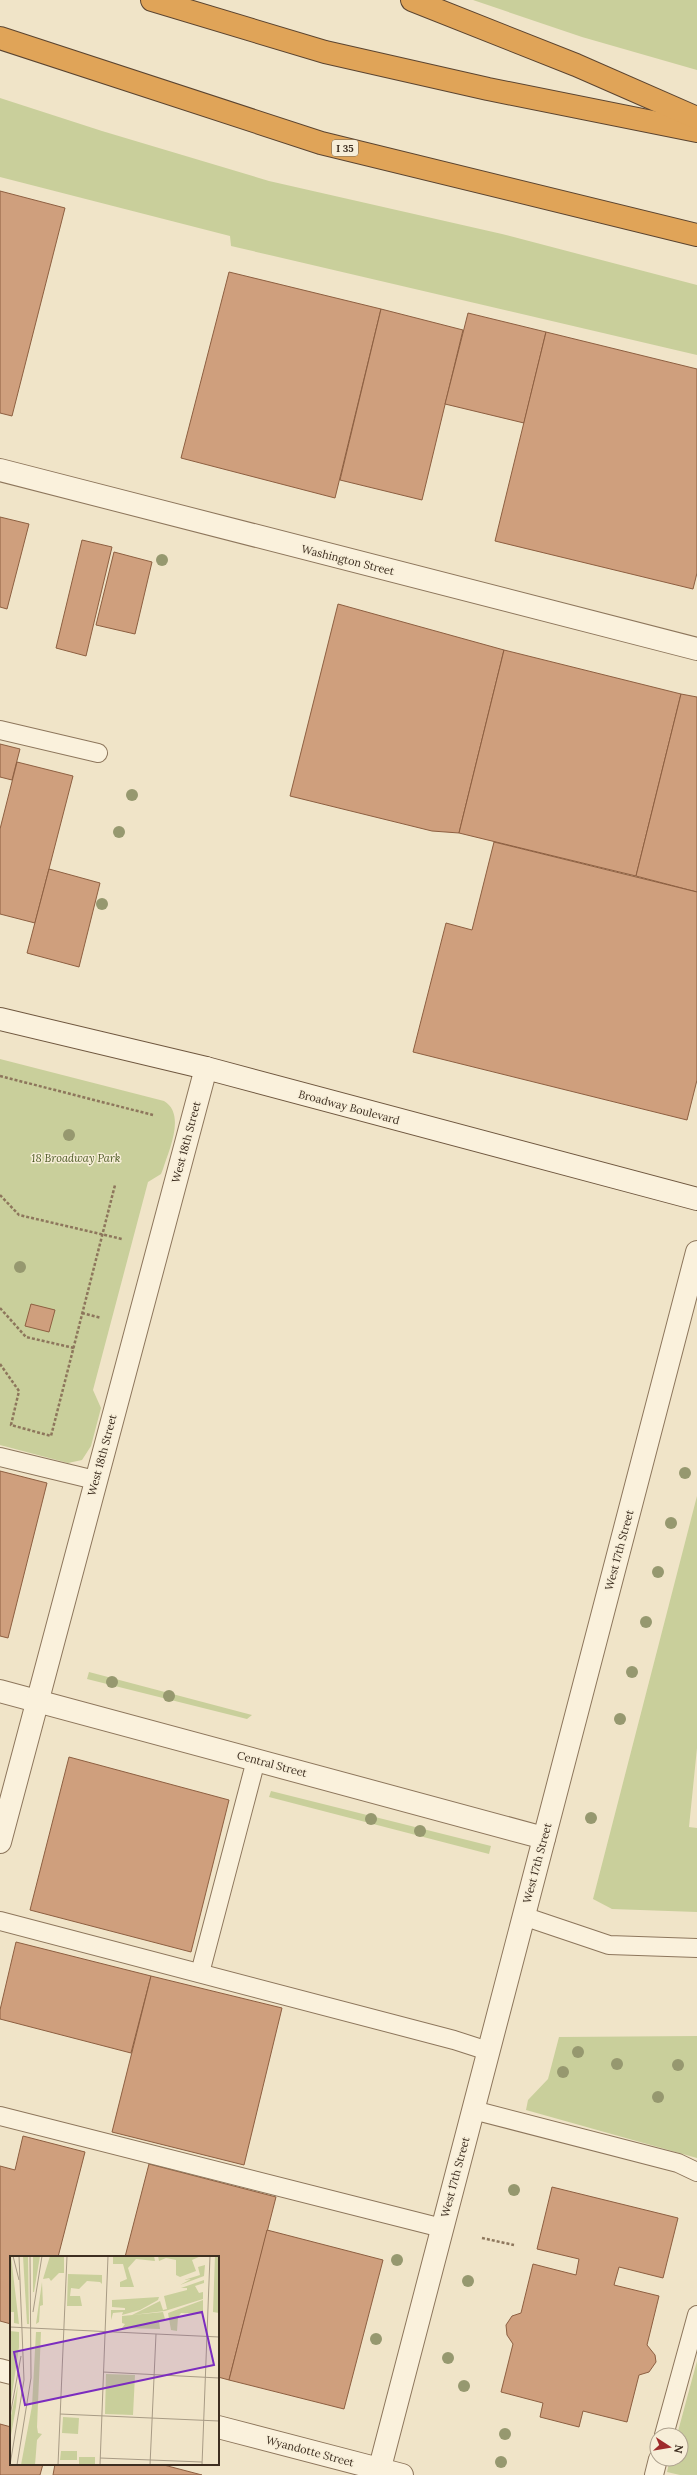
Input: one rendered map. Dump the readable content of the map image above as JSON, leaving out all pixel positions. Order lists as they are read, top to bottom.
{
  "streets": {
    "highway": ["I 35"],
    "street": [
      "Washington Street",
      "Broadway Boulevard",
      "West 18th Street",
      "West 17th Street",
      "Central Street",
      "Wyandotte Street"
    ]
  },
  "crossings": [
    ["Broadway Boulevard", "West 18th Street"],
    ["West 18th Street", "Central Street"],
    ["West 17th Street", "Central Street"],
    ["West 17th Street", "Wyandotte Street"]
  ],
  "parks": ["18 Broadway Park"],
  "north": "right"
}
